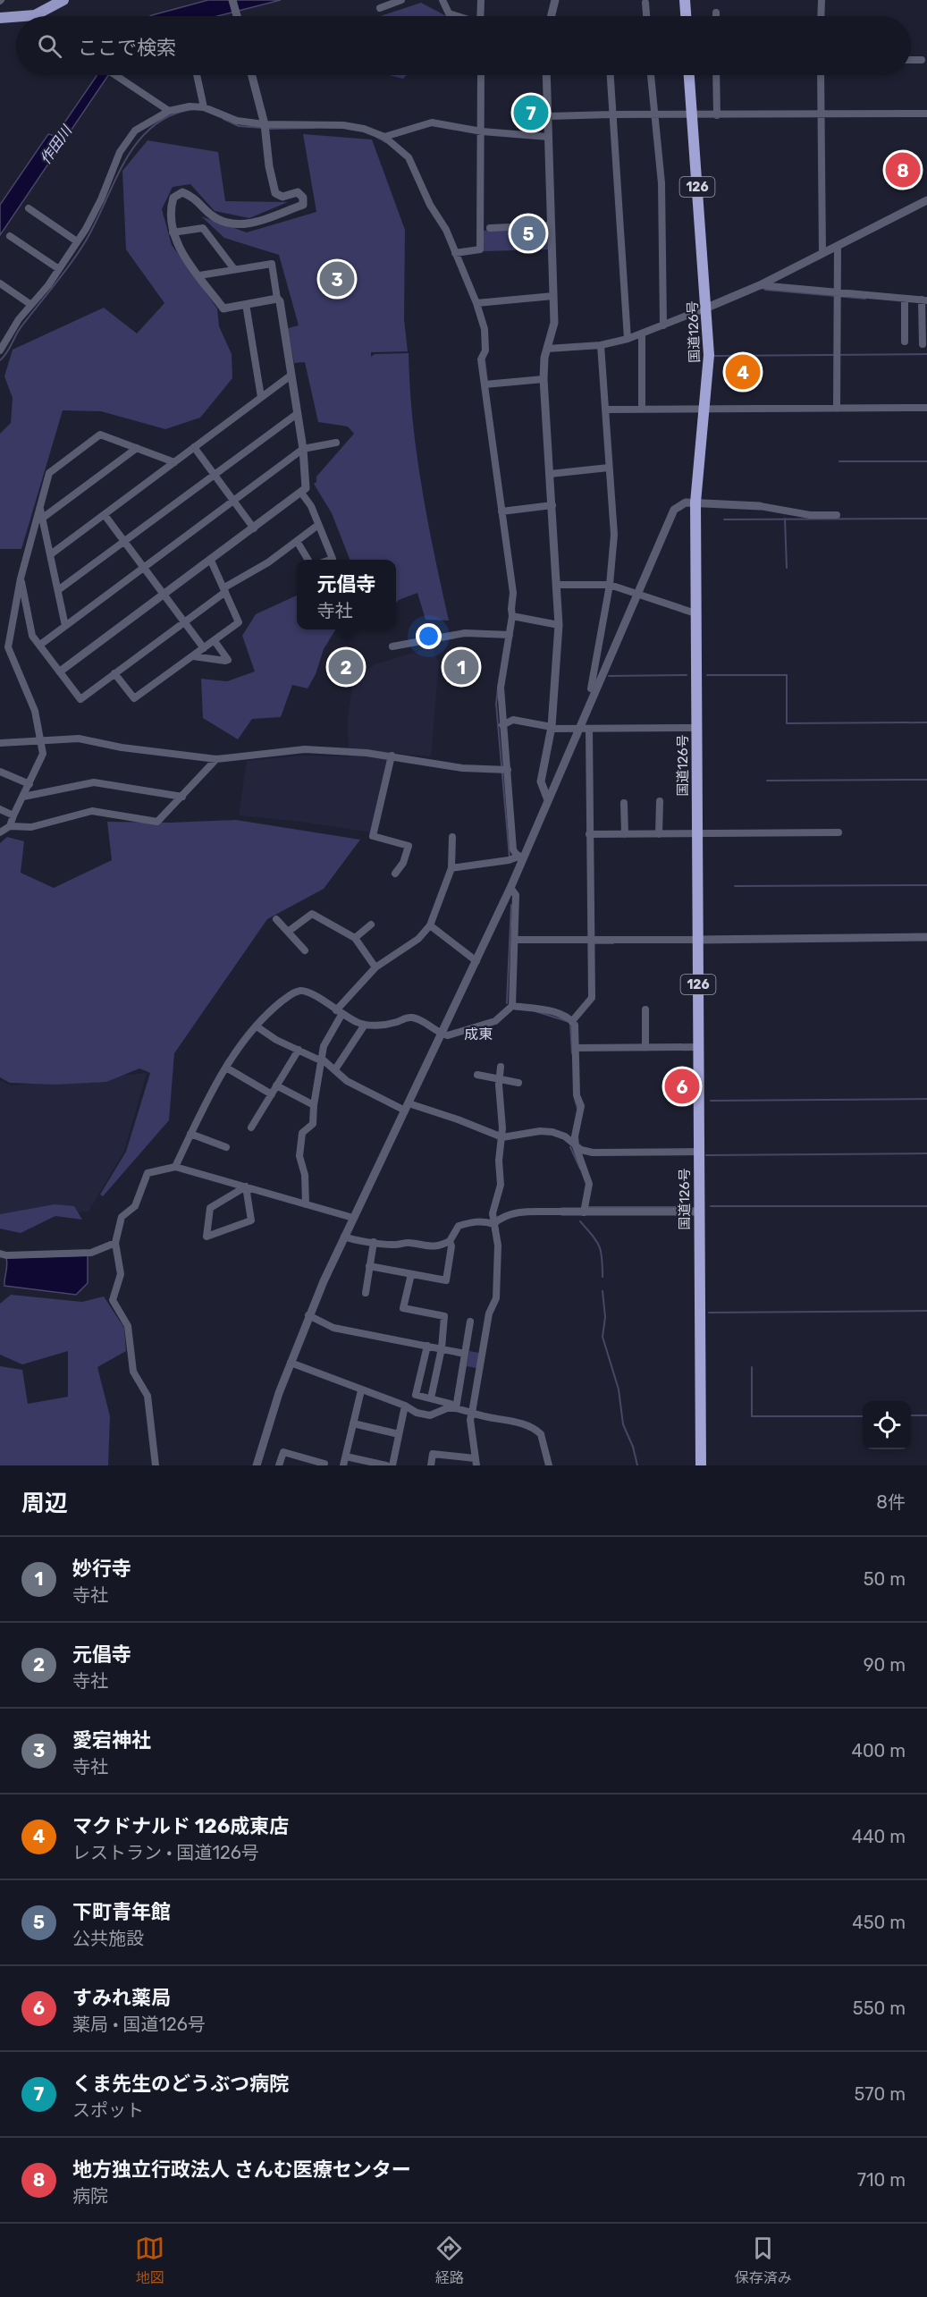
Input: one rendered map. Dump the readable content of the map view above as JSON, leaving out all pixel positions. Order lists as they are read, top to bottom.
{
  "streets": {
    "highway": ["126", "国道126号"]
  },
  "districts": ["成東"],
  "water": ["作田川"],
  "page": {
    "search": "ここで検索",
    "pins": [
      "7",
      "8",
      "5",
      "3",
      "4",
      "1",
      "2",
      "6"
    ],
    "popup": ["元倡寺", "寺社"],
    "heading": ["周辺", "8件"],
    "list": [
      {
        "mark": "1",
        "name": "妙行寺",
        "note": "寺社",
        "value": "50 m"
      },
      {
        "mark": "2",
        "name": "元倡寺",
        "note": "寺社",
        "value": "90 m"
      },
      {
        "mark": "3",
        "name": "愛宕神社",
        "note": "寺社",
        "value": "400 m"
      },
      {
        "mark": "4",
        "name": "マクドナルド 126成東店",
        "note": "レストラン · 国道126号",
        "value": "440 m"
      },
      {
        "mark": "5",
        "name": "下町青年館",
        "note": "公共施設",
        "value": "450 m"
      },
      {
        "mark": "6",
        "name": "すみれ薬局",
        "note": "薬局 · 国道126号",
        "value": "550 m"
      },
      {
        "mark": "7",
        "name": "くま先生のどうぶつ病院",
        "note": "スポット",
        "value": "570 m"
      },
      {
        "mark": "8",
        "name": "地方独立行政法人 さんむ医療センター",
        "note": "病院",
        "value": "710 m"
      }
    ],
    "nav": ["地図", "経路", "保存済み"]
  }
}
